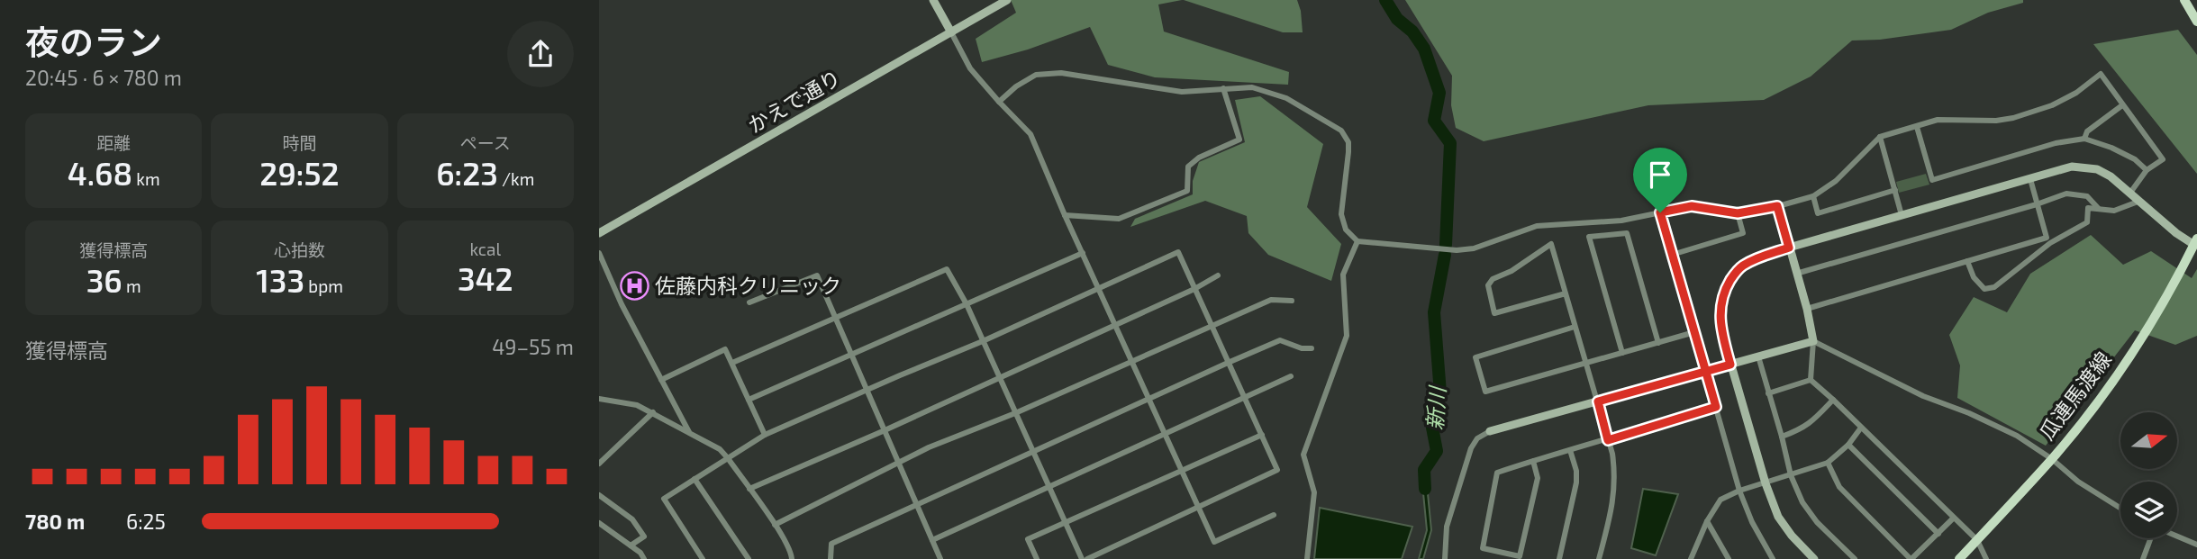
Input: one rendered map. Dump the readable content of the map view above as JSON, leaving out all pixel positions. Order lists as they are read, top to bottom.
{
  "streets": {
    "main road": ["瓜連馬渡線"],
    "street": ["かえで通り"]
  },
  "water": ["新川"],
  "places": {
    "hospital": ["佐藤内科クリニック"]
  },
  "north": "right",
  "page": {
    "heading": ["夜のラン", "20:45 · 6 × 780 m"],
    "stats": [
      ["距離", "4.68 km"],
      ["時間", "29:52"],
      ["ペース", "6:23 /km"],
      ["獲得標高", "36 m"],
      ["心拍数", "133 bpm"],
      ["kcal", "342"]
    ],
    "chart": ["獲得標高", "49–55 m"],
    "list": [
      {
        "name": "780 m",
        "note": "6:25"
      }
    ]
  }
}
